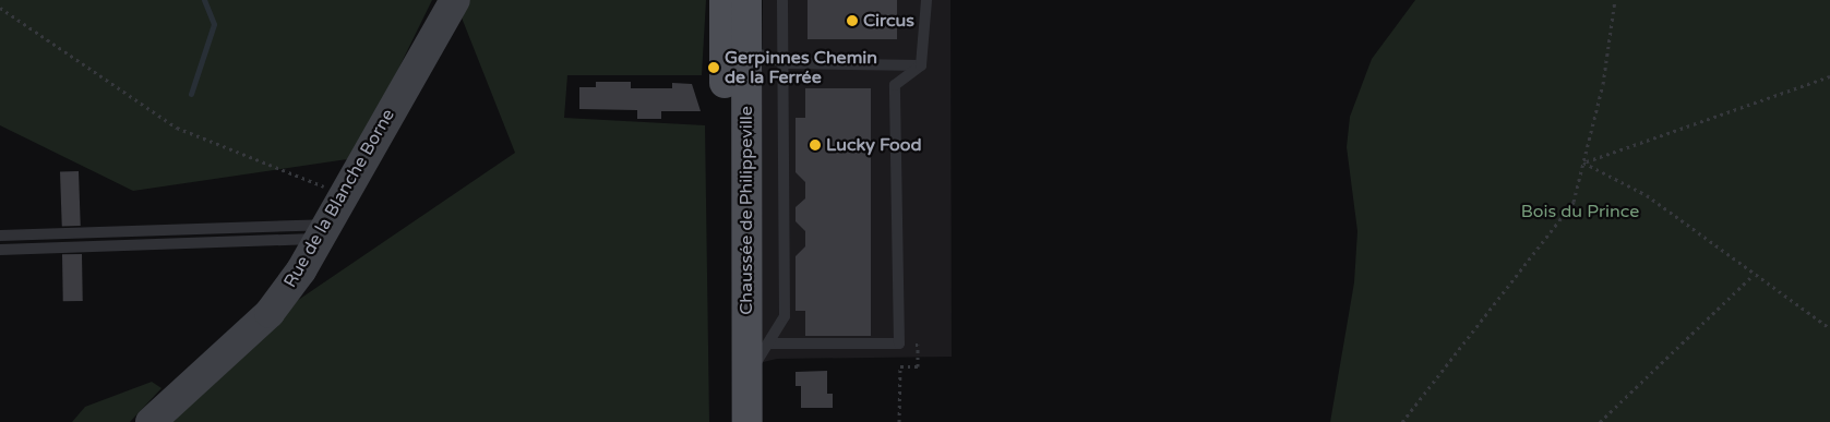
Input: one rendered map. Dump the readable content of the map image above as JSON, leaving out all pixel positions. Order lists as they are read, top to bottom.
{
  "streets": {
    "main road": ["Chaussée de Philippeville"],
    "street": ["Rue de la Blanche Borne"]
  },
  "parks": ["Bois du Prince"],
  "places": ["Circus", "Gerpinnes Chemin de la Ferrée", "Lucky Food"]
}
